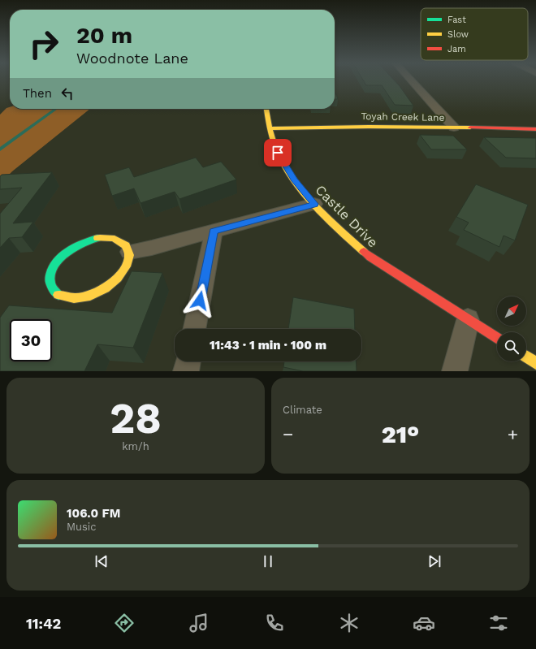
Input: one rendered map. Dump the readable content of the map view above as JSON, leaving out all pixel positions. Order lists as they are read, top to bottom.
{
  "streets": {
    "street": ["Toyah Creek Lane", "Castle Drive"]
  },
  "crossings": [
    ["Toyah Creek Lane", "Castle Drive"]
  ],
  "legend": ["Fast", "Slow", "Jam"],
  "north": "top right",
  "page": {
    "turn": ["20 m", "Woodnote Lane"],
    "then": "Then",
    "limit": "30",
    "trip": "11:43 · 1 min · 100 m",
    "tile": [
      ["28", "km/h"],
      "Climate"
    ],
    "heat": ["−", "21°", "+"],
    "song": ["106.0 FM", "Music"],
    "tabs": "11:42"
  }
}
